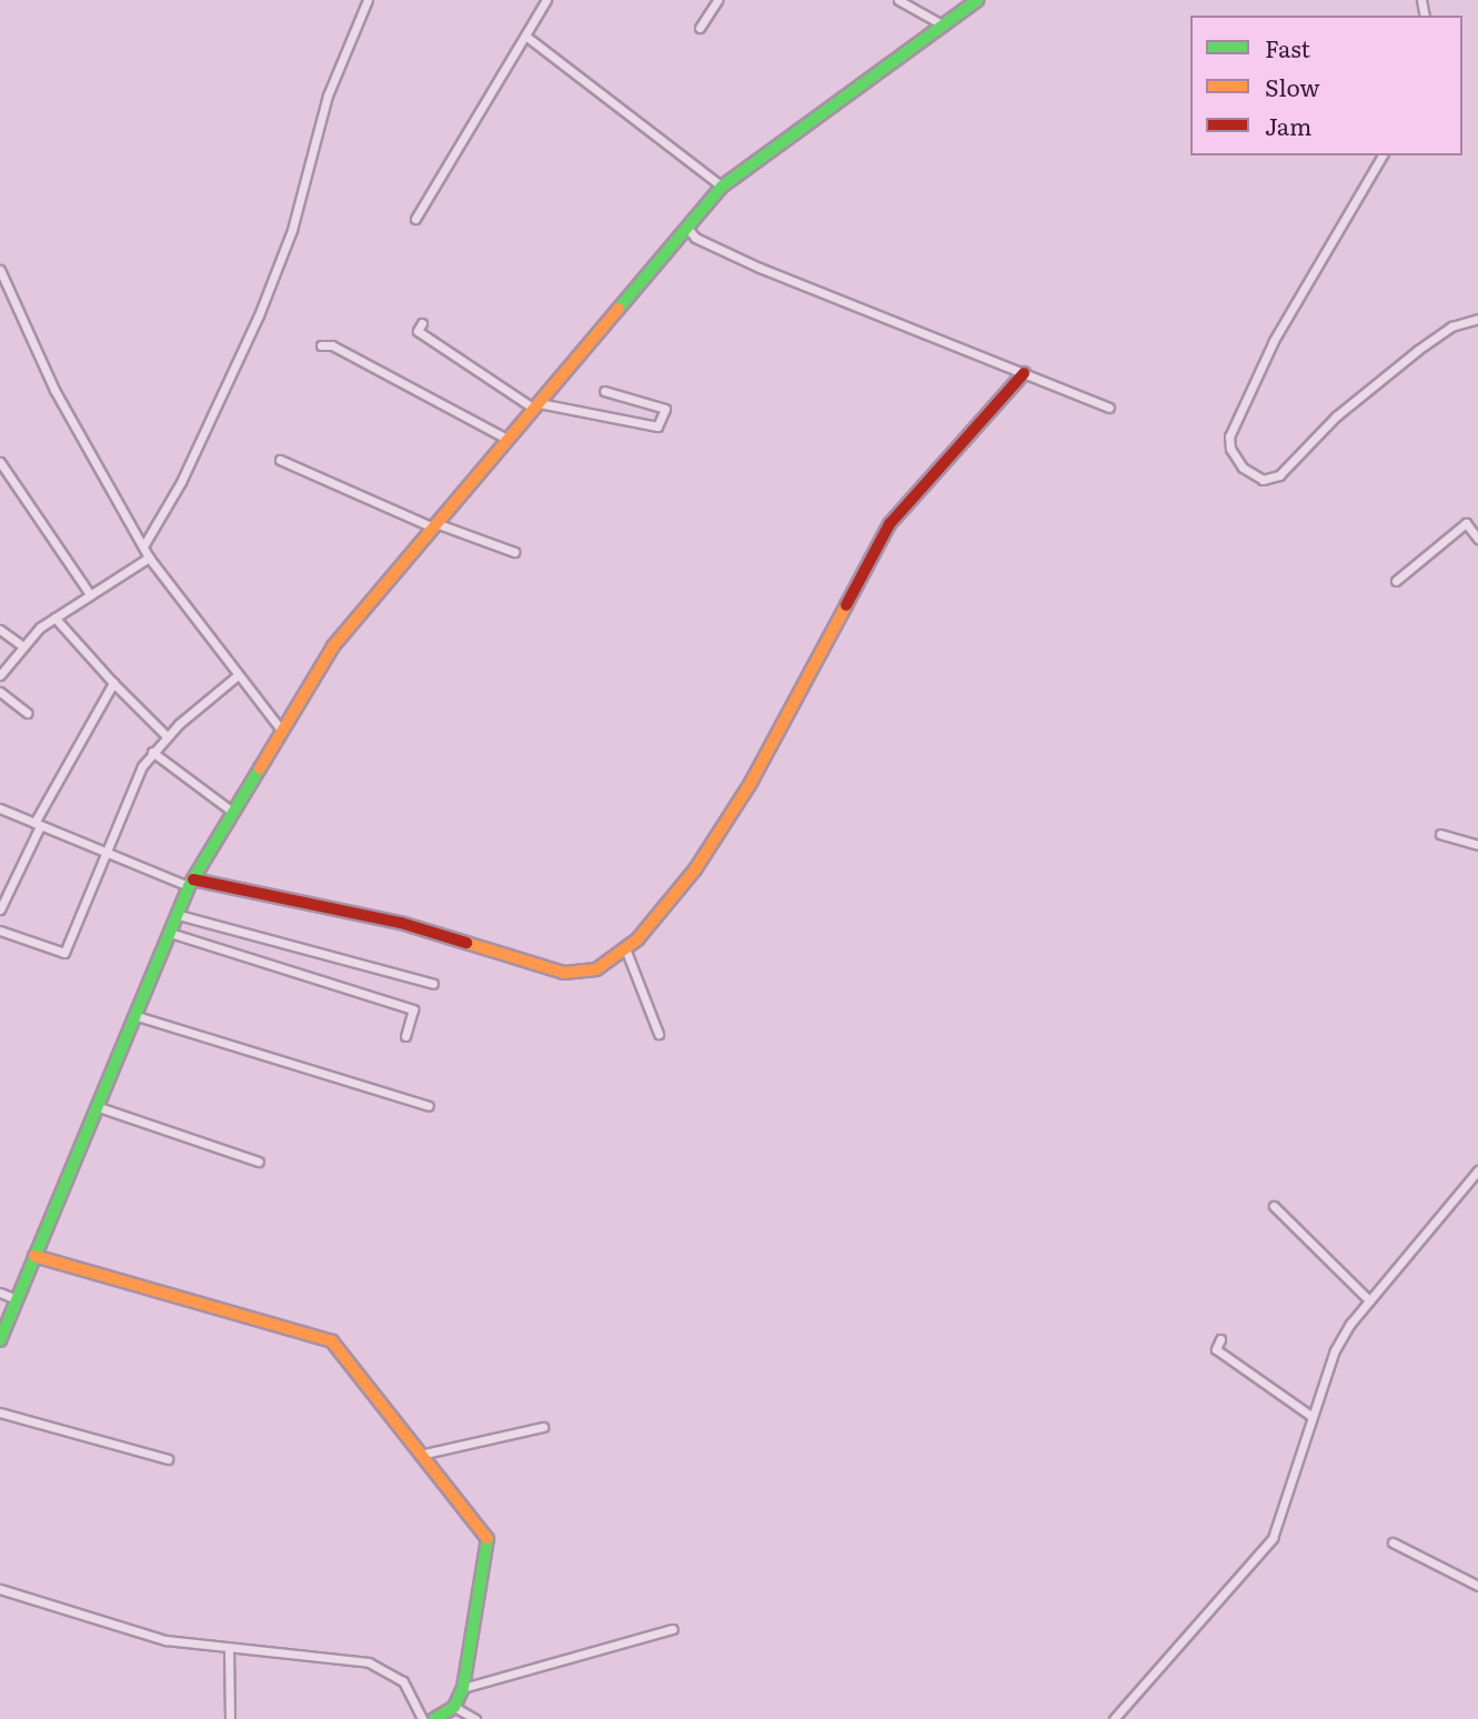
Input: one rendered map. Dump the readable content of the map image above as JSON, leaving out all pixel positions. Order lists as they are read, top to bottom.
{
  "legend": ["Fast", "Slow", "Jam"]
}
